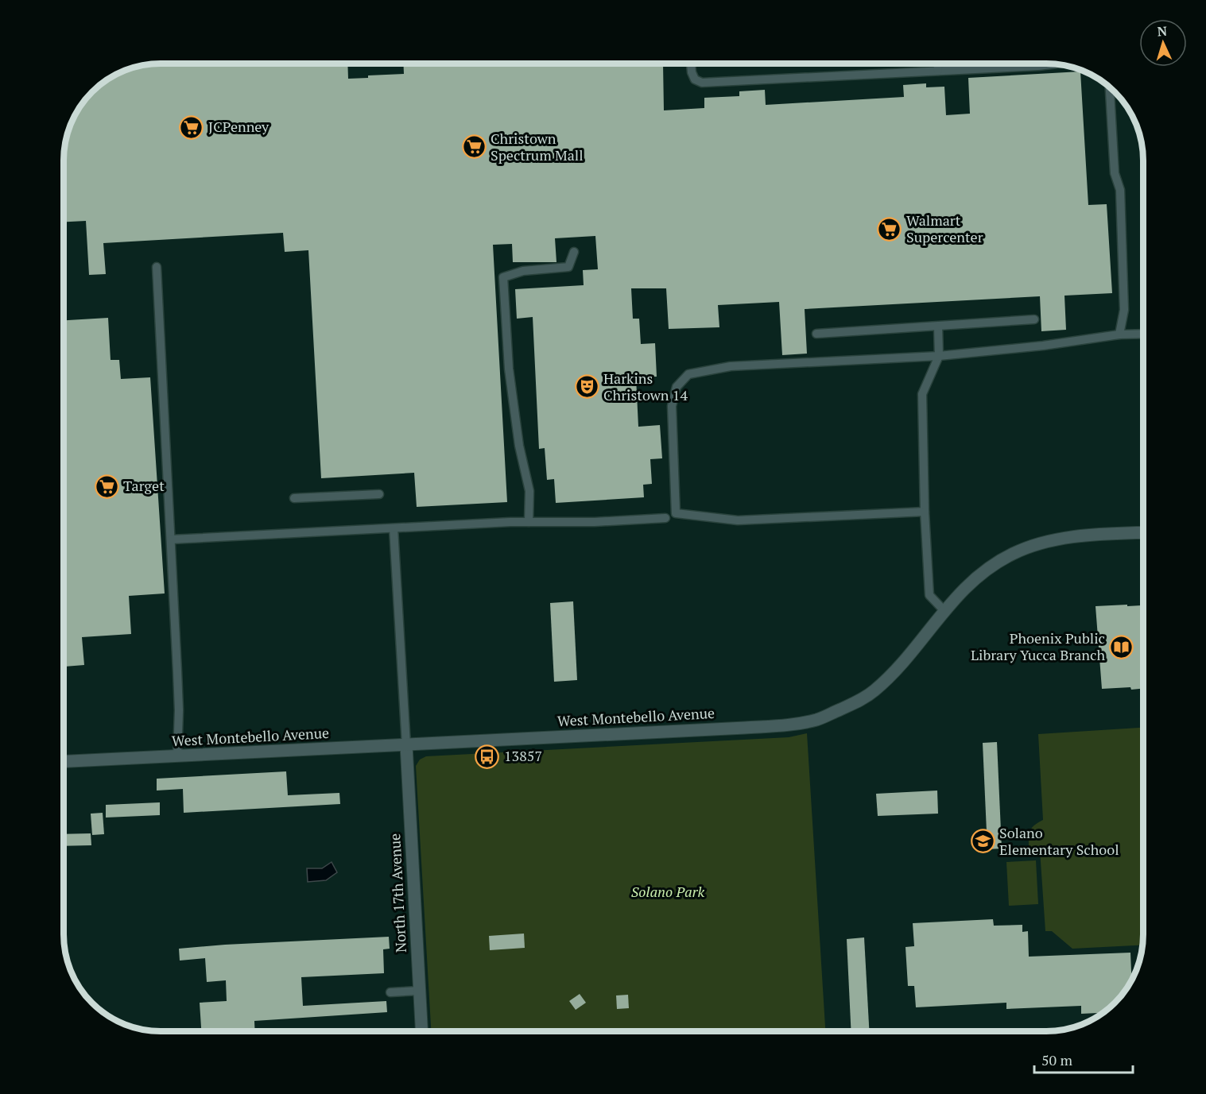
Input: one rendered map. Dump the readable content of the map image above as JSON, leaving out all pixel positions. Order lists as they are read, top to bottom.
{
  "streets": {
    "street": ["West Montebello Avenue", "North 17th Avenue"]
  },
  "crossings": [
    ["West Montebello Avenue", "North 17th Avenue"]
  ],
  "parks": ["Solano Park"],
  "places": {
    "supermarket": [
      "JCPenney",
      "Christown Spectrum Mall",
      "Walmart Supercenter",
      "Target"
    ],
    "theatre": ["Harkins Christown 14"],
    "library": ["Phoenix Public Library Yucca Branch"],
    "bus stop": ["13857"],
    "school or university": ["Solano Elementary School"]
  },
  "scale_bar": "50 m",
  "north": "top"
}
